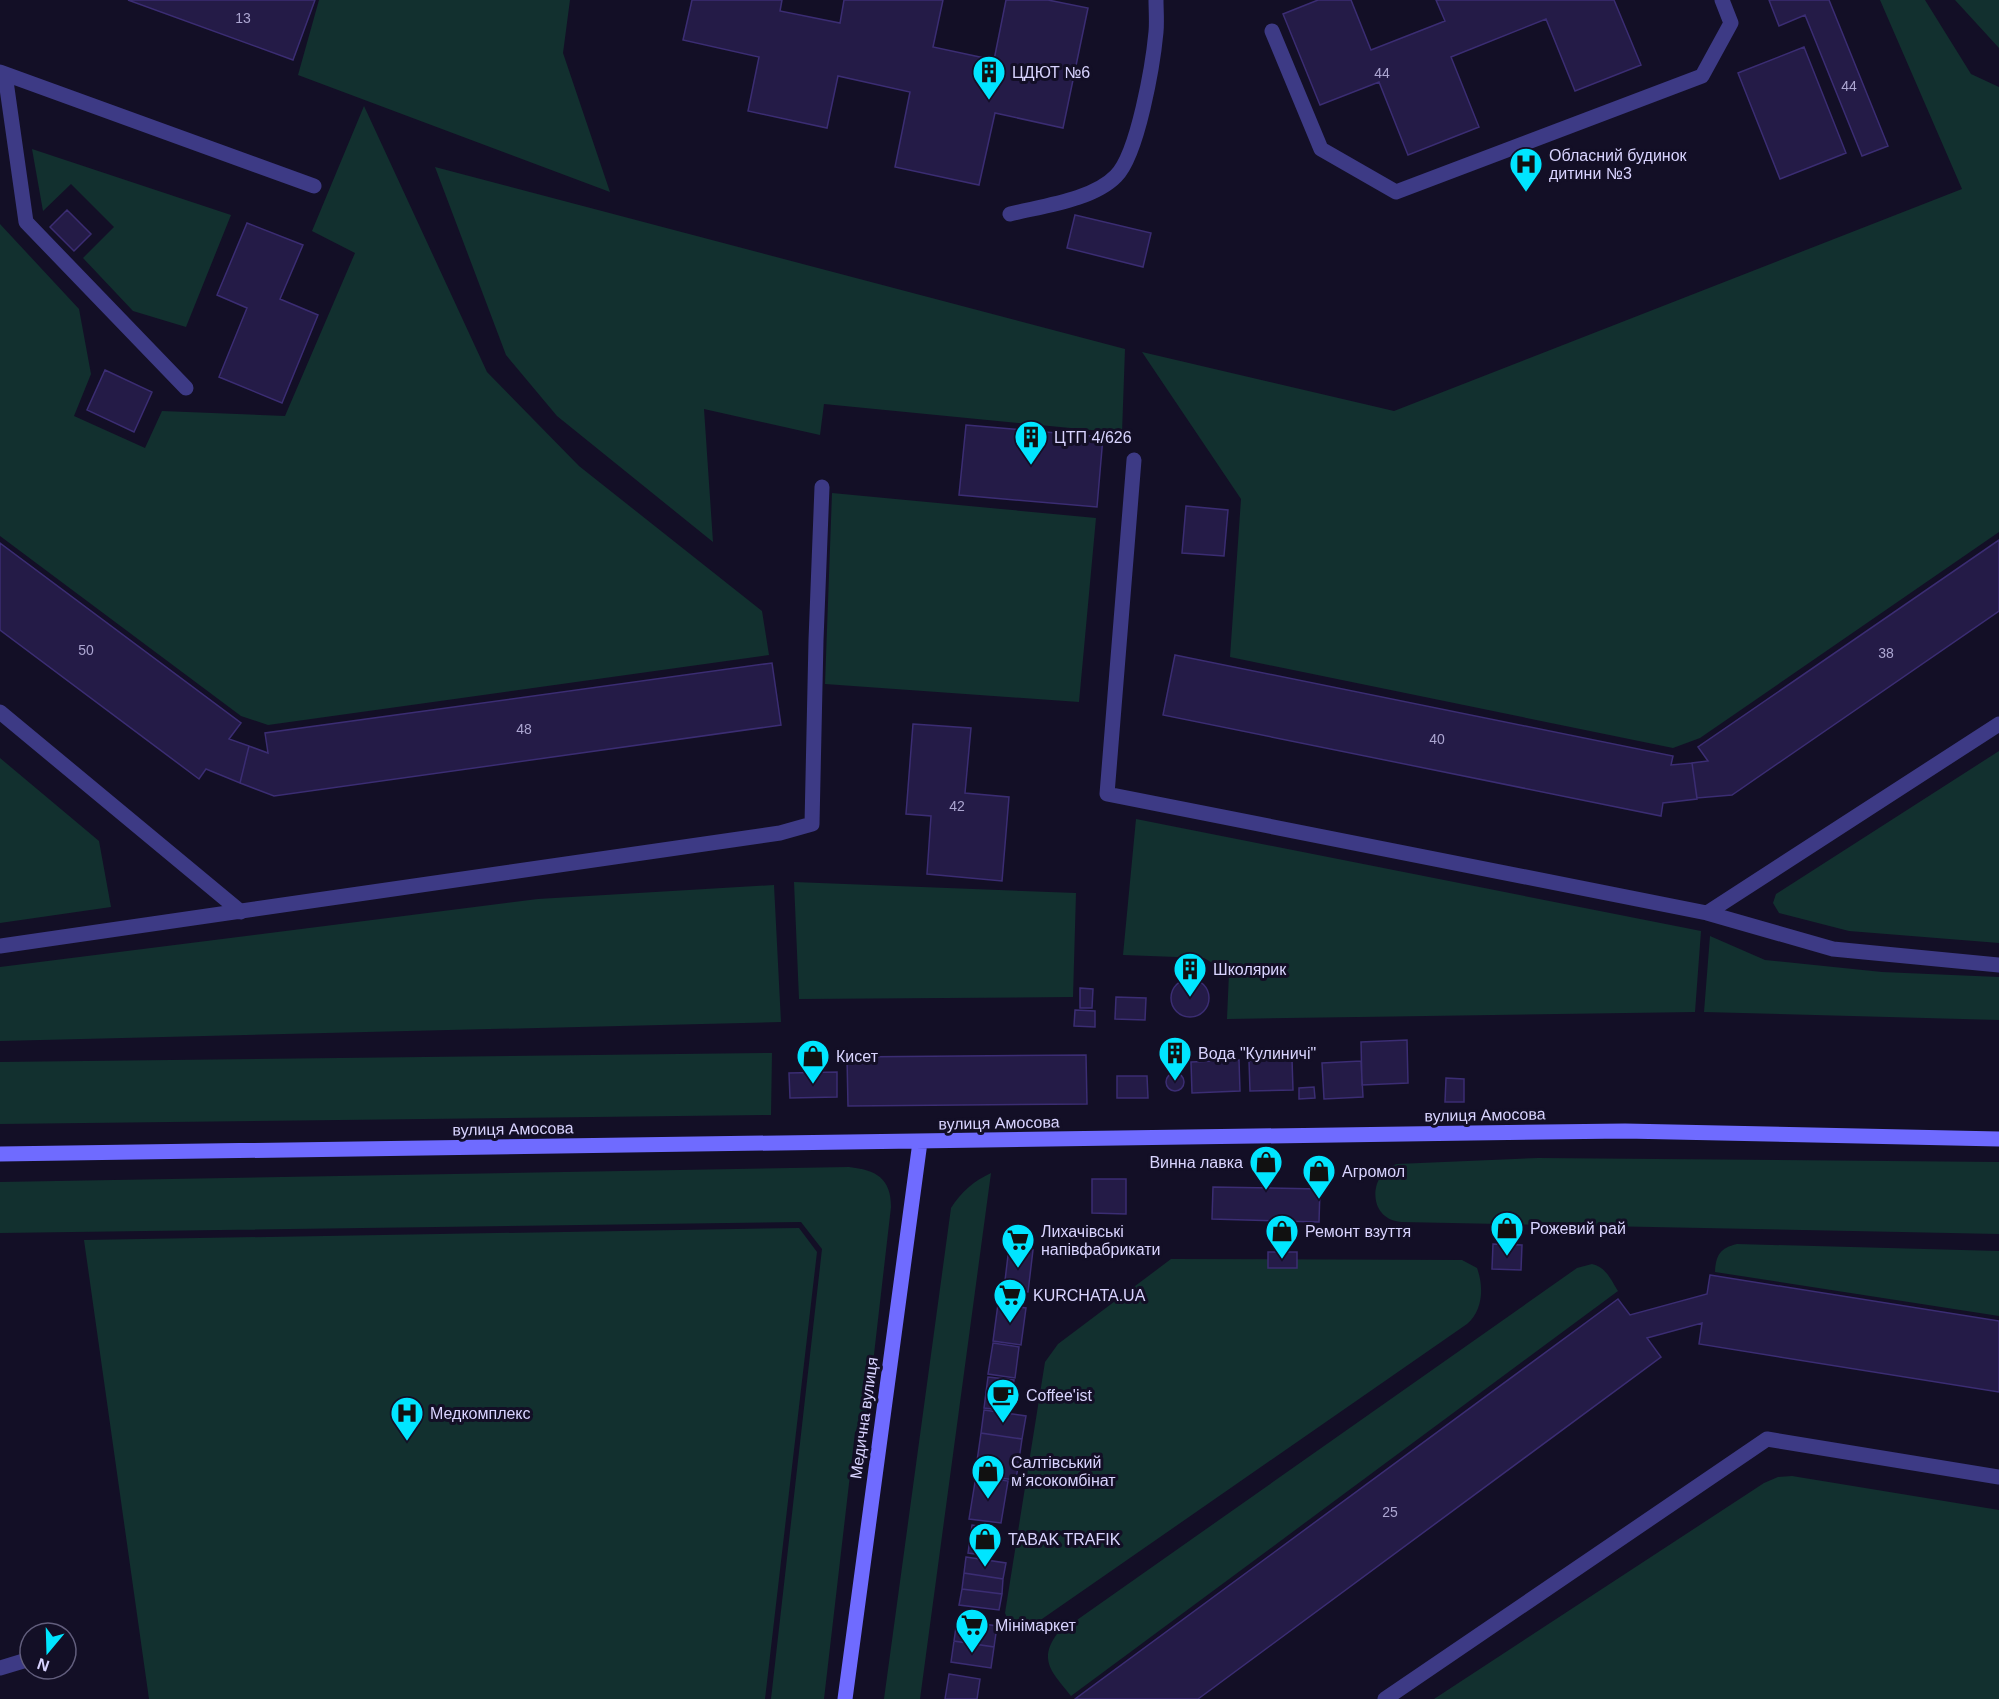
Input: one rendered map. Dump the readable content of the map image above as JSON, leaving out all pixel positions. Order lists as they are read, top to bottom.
{
  "streets": {
    "street": ["вулиця Амосова", "Медична вулиця"]
  },
  "crossings": [
    ["вулиця Амосова", "Медична вулиця"]
  ],
  "places": {
    "building": [
      "ЦДЮТ №6",
      "ЦТП 4/626",
      "Школярик",
      "Вода \"Кулиничі\""
    ],
    "hospital": ["Обласний будинок дитини №3", "Медкомплекс"],
    "shop": [
      "Кисет",
      "Винна лавка",
      "Агромол",
      "Рожевий рай",
      "Ремонт взуття",
      "Салтівський мʼясокомбінат",
      "TABAK TRAFIK"
    ],
    "supermarket": ["Лихачівські напівфабрикати", "KURCHATA.UA", "Мінімаркет"],
    "cafe": ["Coffee'ist"]
  },
  "house_numbers": [
    "13",
    "44",
    "44",
    "50",
    "38",
    "48",
    "40",
    "42",
    "25"
  ],
  "north": "bottom"
}
